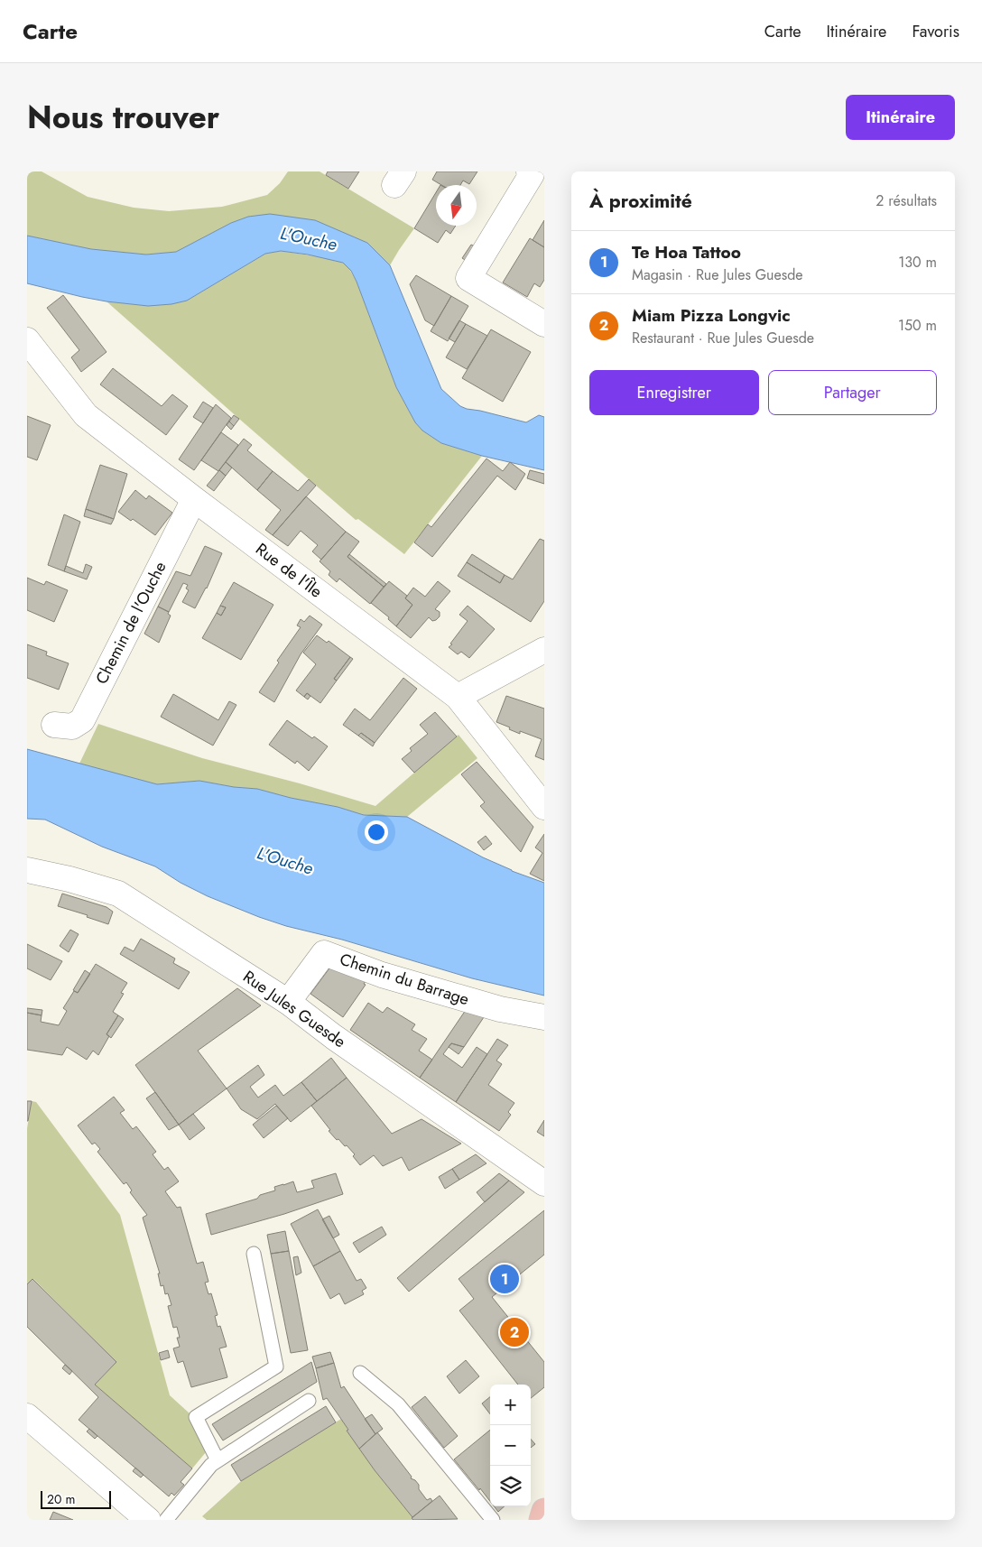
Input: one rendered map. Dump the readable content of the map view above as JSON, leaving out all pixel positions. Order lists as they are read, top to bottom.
{
  "streets": {
    "street": [
      "Rue de l'Île",
      "Chemin de l'Ouche",
      "Chemin du Barrage",
      "Rue Jules Guesde"
    ]
  },
  "crossings": [
    ["Rue de l'Île", "Chemin de l'Ouche"],
    ["Chemin du Barrage", "Rue Jules Guesde"]
  ],
  "water": ["L'Ouche"],
  "scale_bar": "20 m",
  "north": "bottom",
  "page": {
    "header": "Carte",
    "nav": ["Carte", "Itinéraire", "Favoris"],
    "title": "Nous trouver",
    "buttons": [
      "Itinéraire",
      ["Enregistrer", "Partager"]
    ],
    "heading": ["À proximité", "2 résultats"],
    "list": [
      {
        "mark": "1",
        "name": "Te Hoa Tattoo",
        "note": "Magasin · Rue Jules Guesde",
        "value": "130 m"
      },
      {
        "mark": "2",
        "name": "Miam Pizza Longvic",
        "note": "Restaurant · Rue Jules Guesde",
        "value": "150 m"
      }
    ],
    "pins": ["1", "2"],
    "map_buttons": ["+", "−"],
    "scale": "20 m"
  }
}
